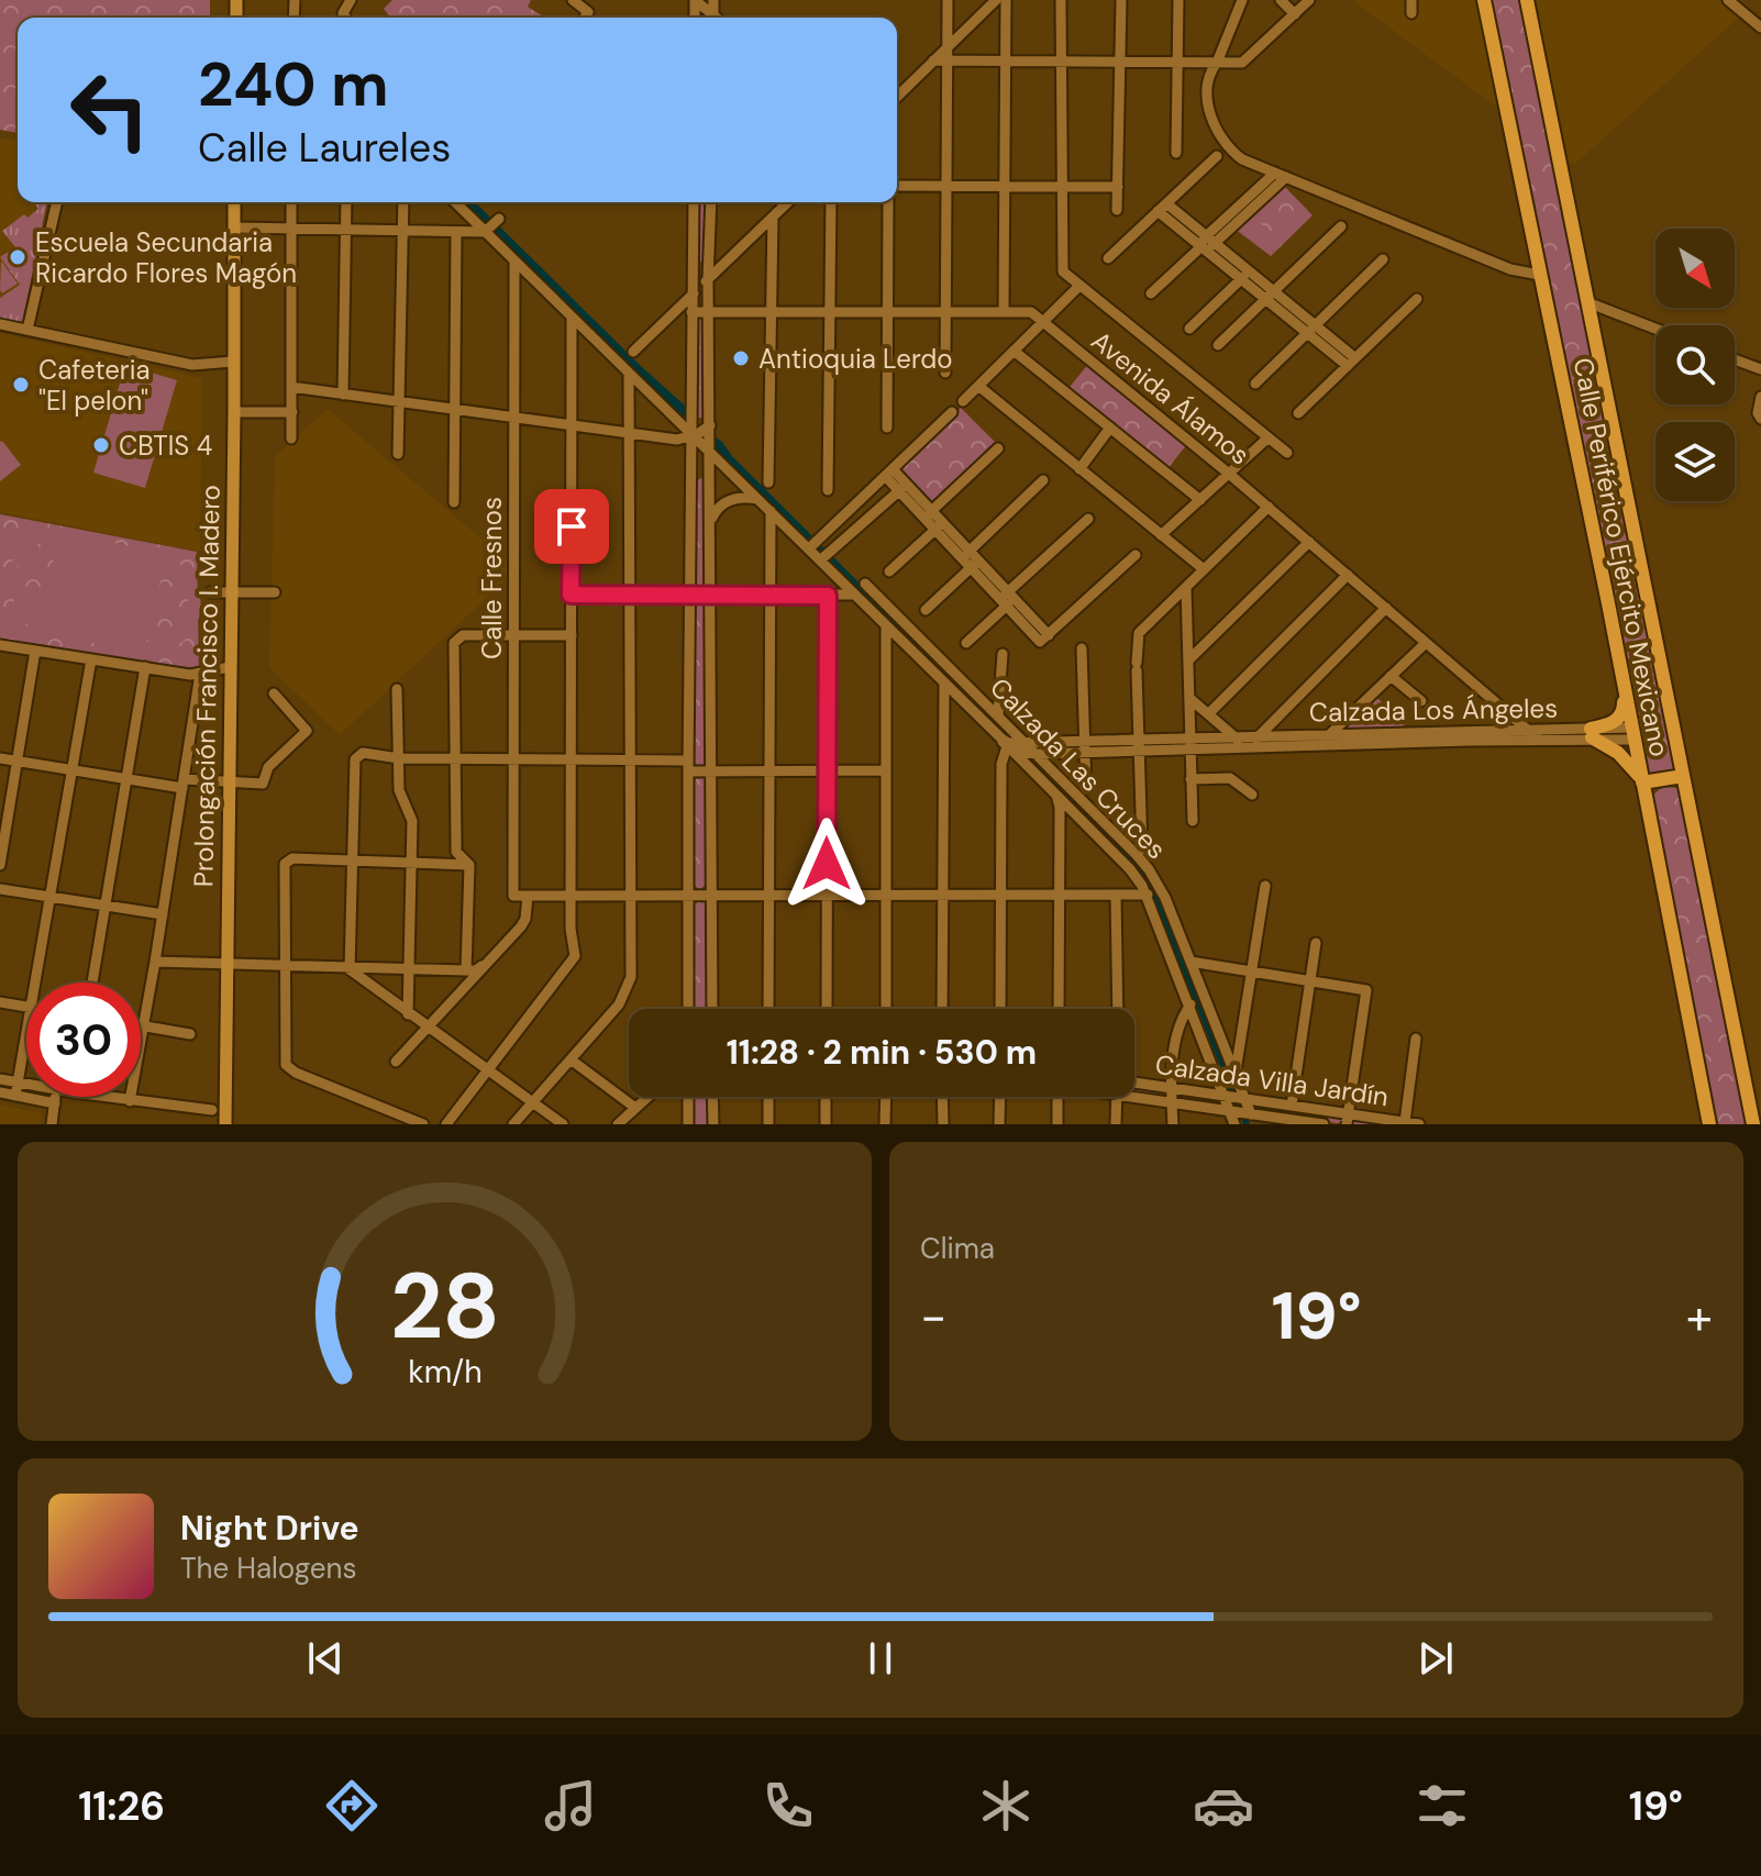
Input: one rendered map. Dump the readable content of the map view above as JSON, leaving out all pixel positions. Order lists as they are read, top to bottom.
{
  "streets": {
    "highway": ["Calle Periférico Ejército Mexicano"],
    "main road": ["Prolongación Francisco I. Madero"],
    "street": [
      "Avenida Álamos",
      "Calle Fresnos",
      "Calzada Los Ángeles",
      "Calzada Las Cruces",
      "Calzada Villa Jardín"
    ]
  },
  "crossings": [
    ["Avenida Álamos", "Calzada Los Ángeles"],
    ["Calle Periférico Ejército Mexicano", "Calzada Los Ángeles"],
    ["Calle Fresnos", "Calzada Las Cruces"],
    ["Calzada Los Ángeles", "Calzada Las Cruces"],
    ["Calzada Las Cruces", "Calzada Villa Jardín"]
  ],
  "places": [
    "Escuela Secundaria Ricardo Flores Magón",
    "Antioquia Lerdo",
    "Cafeteria \"El pelon\"",
    "CBTIS 4"
  ],
  "north": "bottom right",
  "page": {
    "turn": ["240 m", "Calle Laureles"],
    "limit": "30",
    "trip": "11:28 · 2 min · 530 m",
    "tile": "Clima",
    "heat": ["−", "19°", "+"],
    "song": ["Night Drive", "The Halogens"],
    "tabs": ["11:26", "19°"],
    "gauge": ["28", "km/h"]
  }
}
